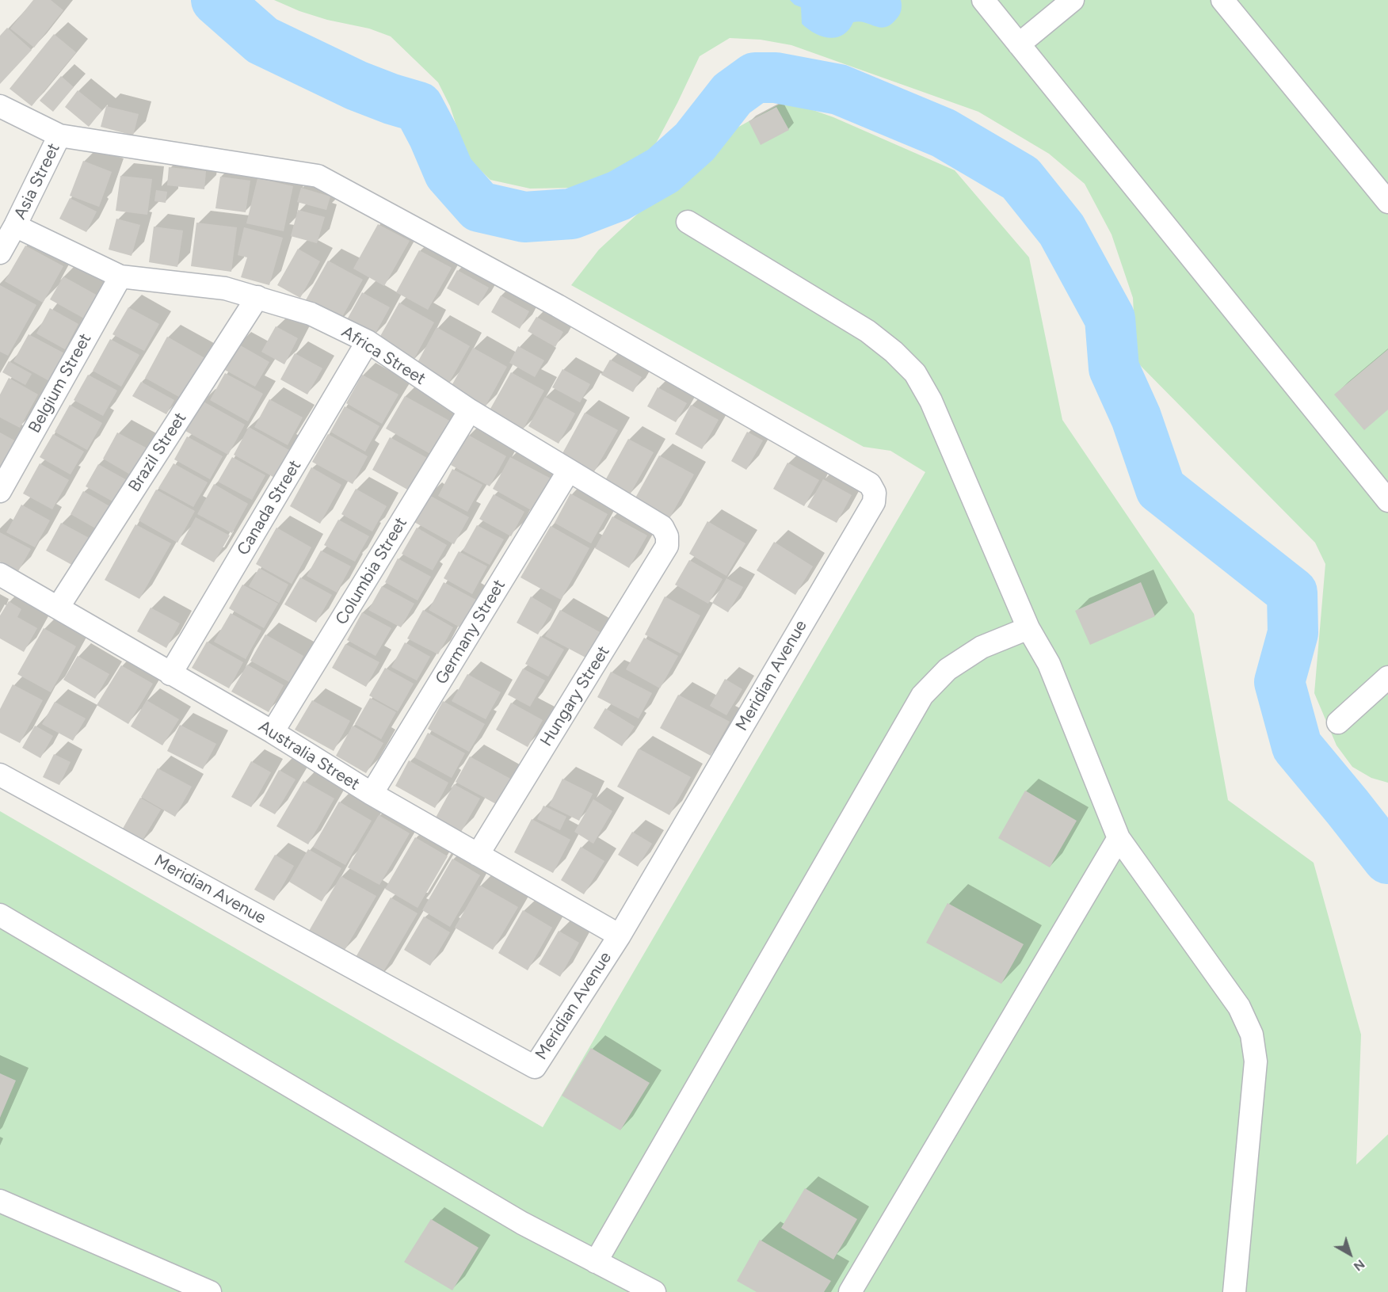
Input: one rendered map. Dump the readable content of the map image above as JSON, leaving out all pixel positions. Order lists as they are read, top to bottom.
{
  "streets": {
    "street": [
      "Asia Street",
      "Africa Street",
      "Belgium Street",
      "Brazil Street",
      "Canada Street",
      "Columbia Street",
      "Germany Street",
      "Meridian Avenue",
      "Hungary Street",
      "Australia Street"
    ]
  },
  "crossings": [
    ["Asia Street", "Africa Street"],
    ["Asia Street", "Meridian Avenue"],
    ["Africa Street", "Belgium Street"],
    ["Africa Street", "Brazil Street"],
    ["Africa Street", "Canada Street"],
    ["Africa Street", "Columbia Street"],
    ["Africa Street", "Germany Street"],
    ["Africa Street", "Hungary Street"],
    ["Brazil Street", "Australia Street"],
    ["Canada Street", "Australia Street"],
    ["Columbia Street", "Australia Street"],
    ["Germany Street", "Australia Street"],
    ["Meridian Avenue", "Australia Street"],
    ["Hungary Street", "Australia Street"]
  ],
  "north": "bottom right"
}
